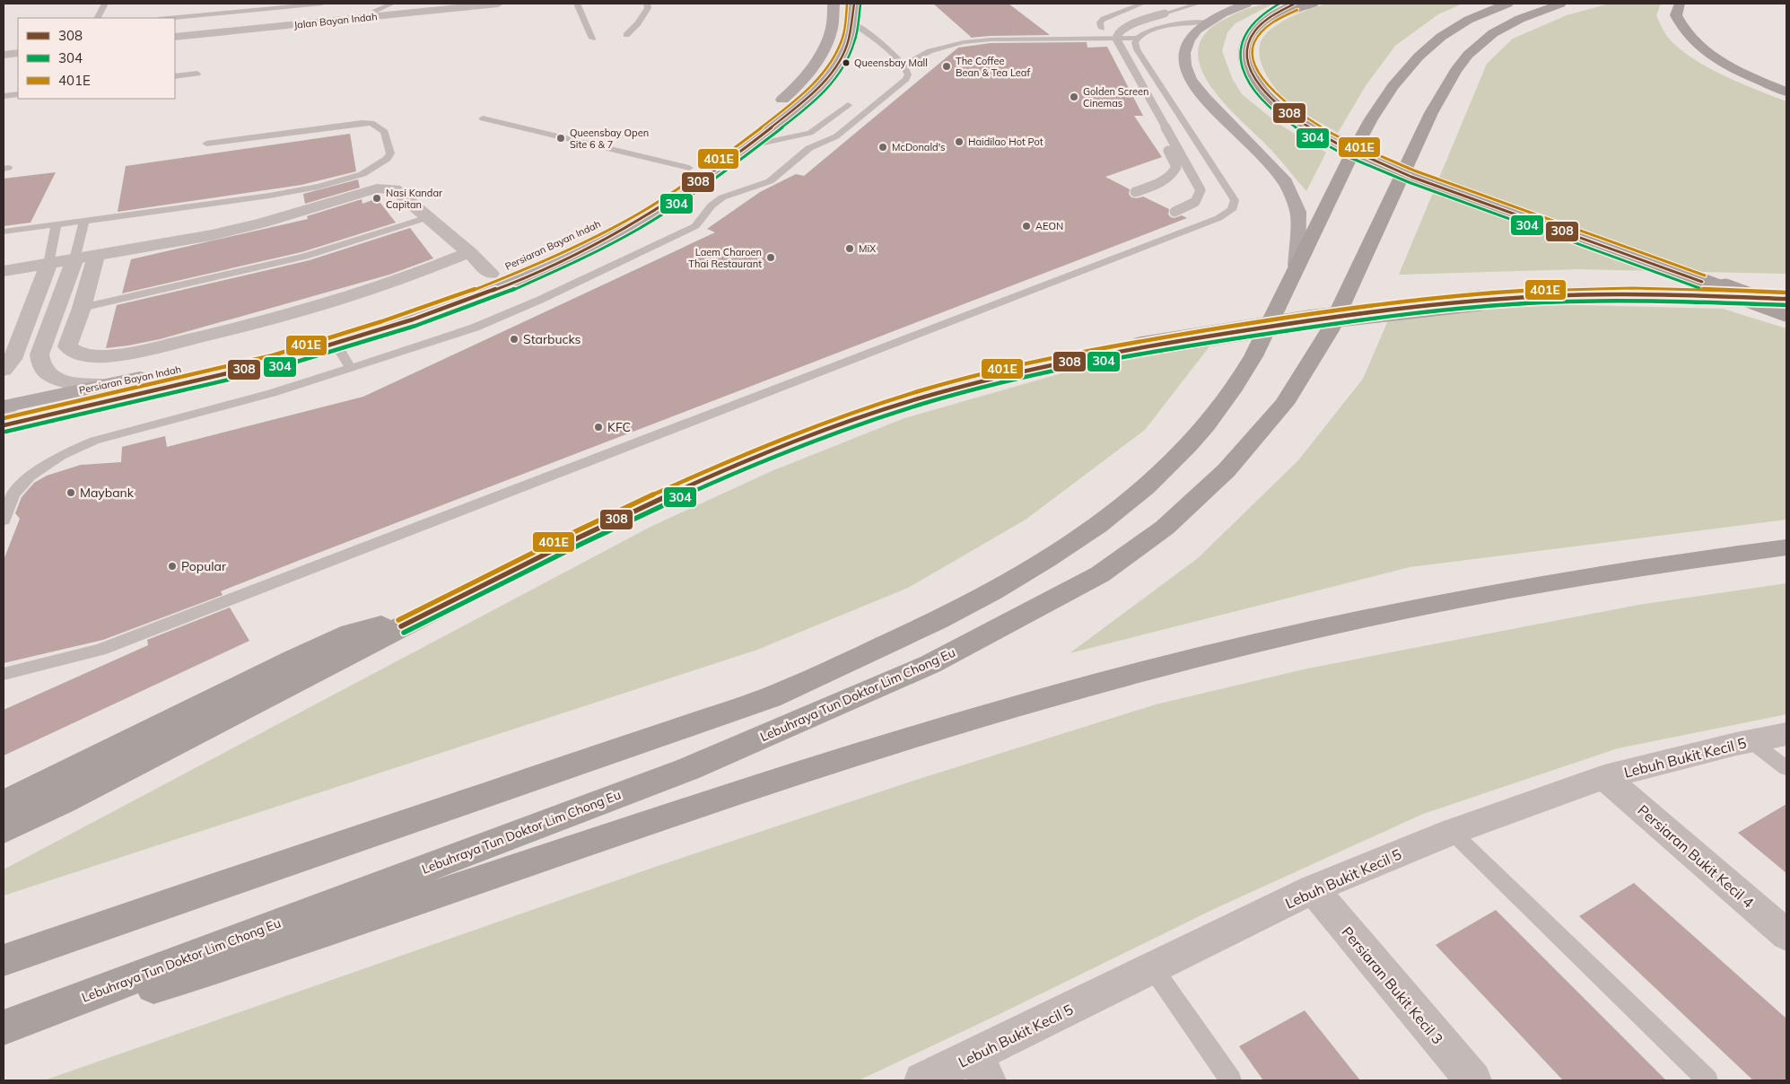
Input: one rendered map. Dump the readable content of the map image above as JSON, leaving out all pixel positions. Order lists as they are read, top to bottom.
{
  "streets": {
    "highway": ["Lebuhraya Tun Doktor Lim Chong Eu"],
    "main road": ["Persiaran Bayan Indah"],
    "street": [
      "Jalan Bayan Indah",
      "Lebuh Bukit Kecil 5",
      "Persiaran Bukit Kecil 4",
      "Persiaran Bukit Kecil 3"
    ]
  },
  "crossings": [
    ["Lebuh Bukit Kecil 5", "Persiaran Bukit Kecil 4"],
    ["Lebuh Bukit Kecil 5", "Persiaran Bukit Kecil 3"]
  ],
  "places": [
    "Queensbay Mall",
    "The Coffee Bean & Tea Leaf",
    "Golden Screen Cinemas",
    "Queensbay Open Site 6 & 7",
    "Haidilao Hot Pot",
    "McDonald's",
    "Nasi Kandar Capitan",
    "AEON",
    "MiX",
    "Laem Charoen Thai Restaurant",
    "Starbucks",
    "KFC",
    "Maybank",
    "Popular"
  ],
  "lines": ["transit line 308", "transit line 304", "transit line 401E"],
  "legend": ["308", "304", "401E"]
}
